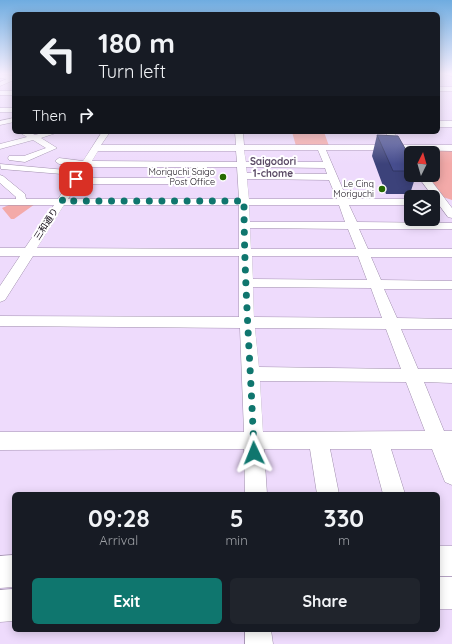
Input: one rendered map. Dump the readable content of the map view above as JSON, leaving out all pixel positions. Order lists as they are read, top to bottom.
{
  "streets": {
    "street": ["三和通り"]
  },
  "districts": ["Saigodori 1-chome"],
  "places": ["Moriguchi Saigo Post Office", "Le Cinq Moriguchi"],
  "north": "top",
  "page": {
    "turn": ["180 m", "Turn left"],
    "then": "Then",
    "eta": [
      "09:28",
      "Arrival",
      "5",
      "min",
      "330",
      "m"
    ],
    "buttons": ["Exit", "Share"]
  }
}
